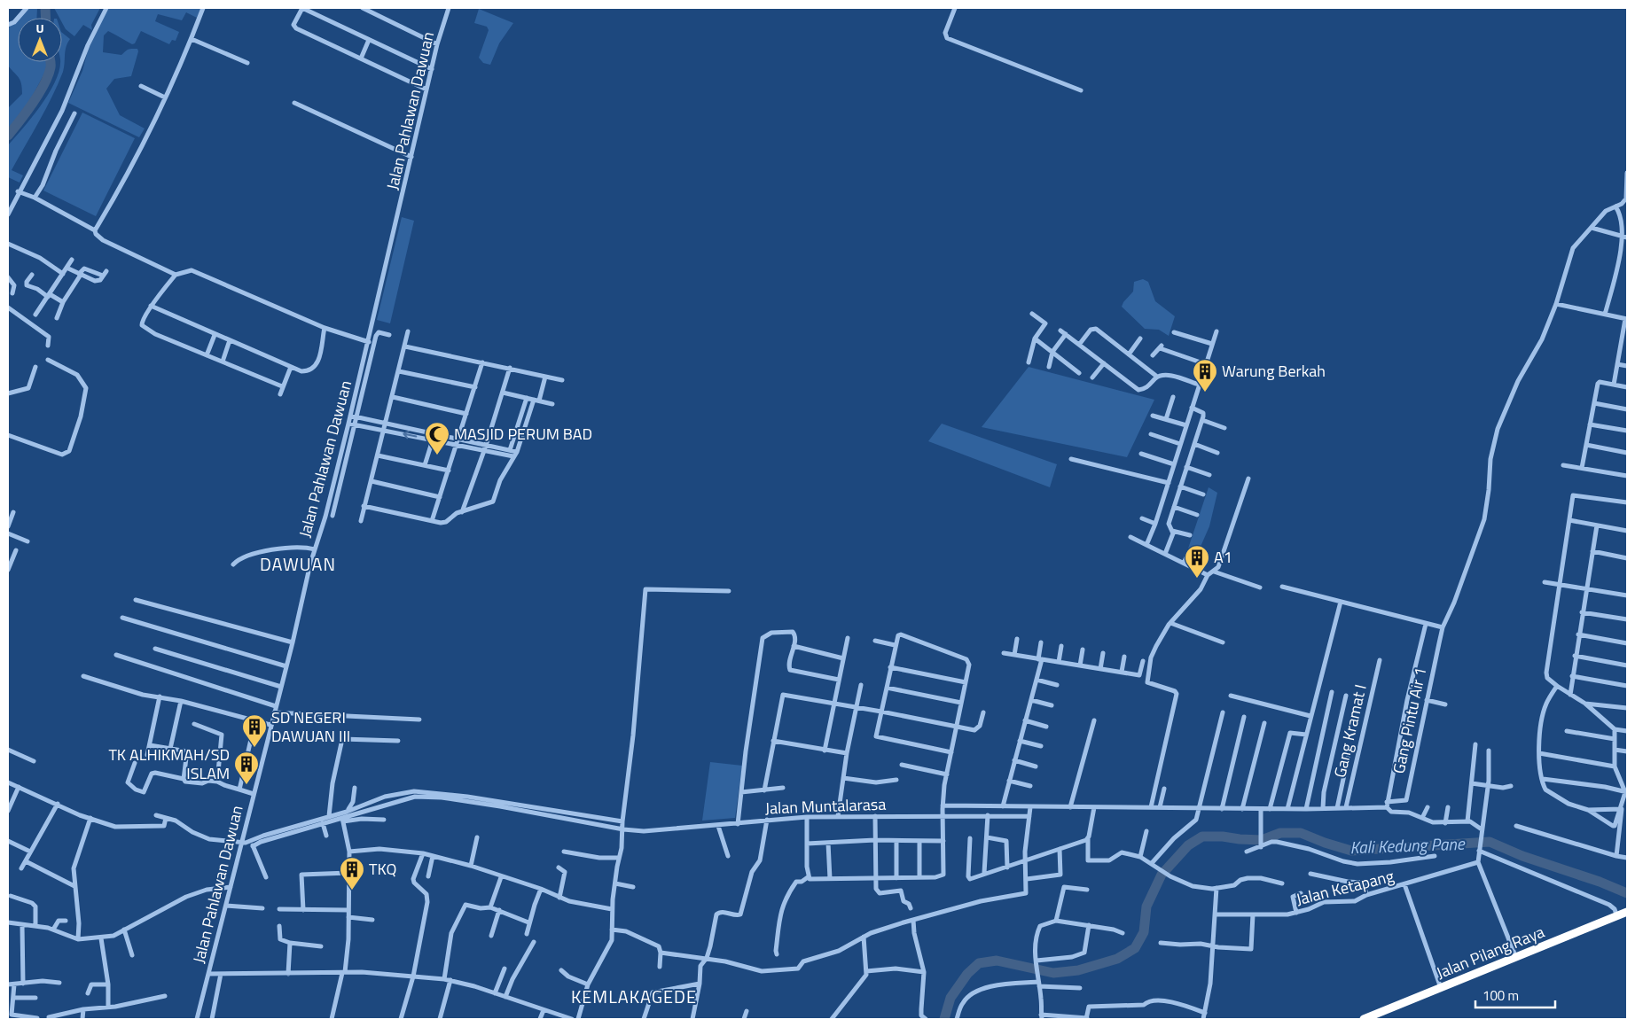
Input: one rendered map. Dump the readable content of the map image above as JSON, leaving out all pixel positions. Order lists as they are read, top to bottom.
{
  "streets": {
    "highway": ["Jalan Pilang Raya"],
    "street": [
      "Jalan Pahlawan Dawuan",
      "Gang Pintu Air 1",
      "Gang Kramat I",
      "Jalan Muntalarasa",
      "Jalan Ketapang"
    ]
  },
  "districts": ["DAWUAN", "KEMLAKAGEDE"],
  "water": ["Kali Kedung Pane"],
  "places": {
    "building": [
      "Warung Berkah",
      "A1",
      "SD NEGERI DAWUAN III",
      "TK ALHIKMAH/SD ISLAM",
      "TKQ"
    ],
    "mosque": ["MASJID PERUM BAD"]
  },
  "scale_bar": "100 m",
  "north": "top"
}
